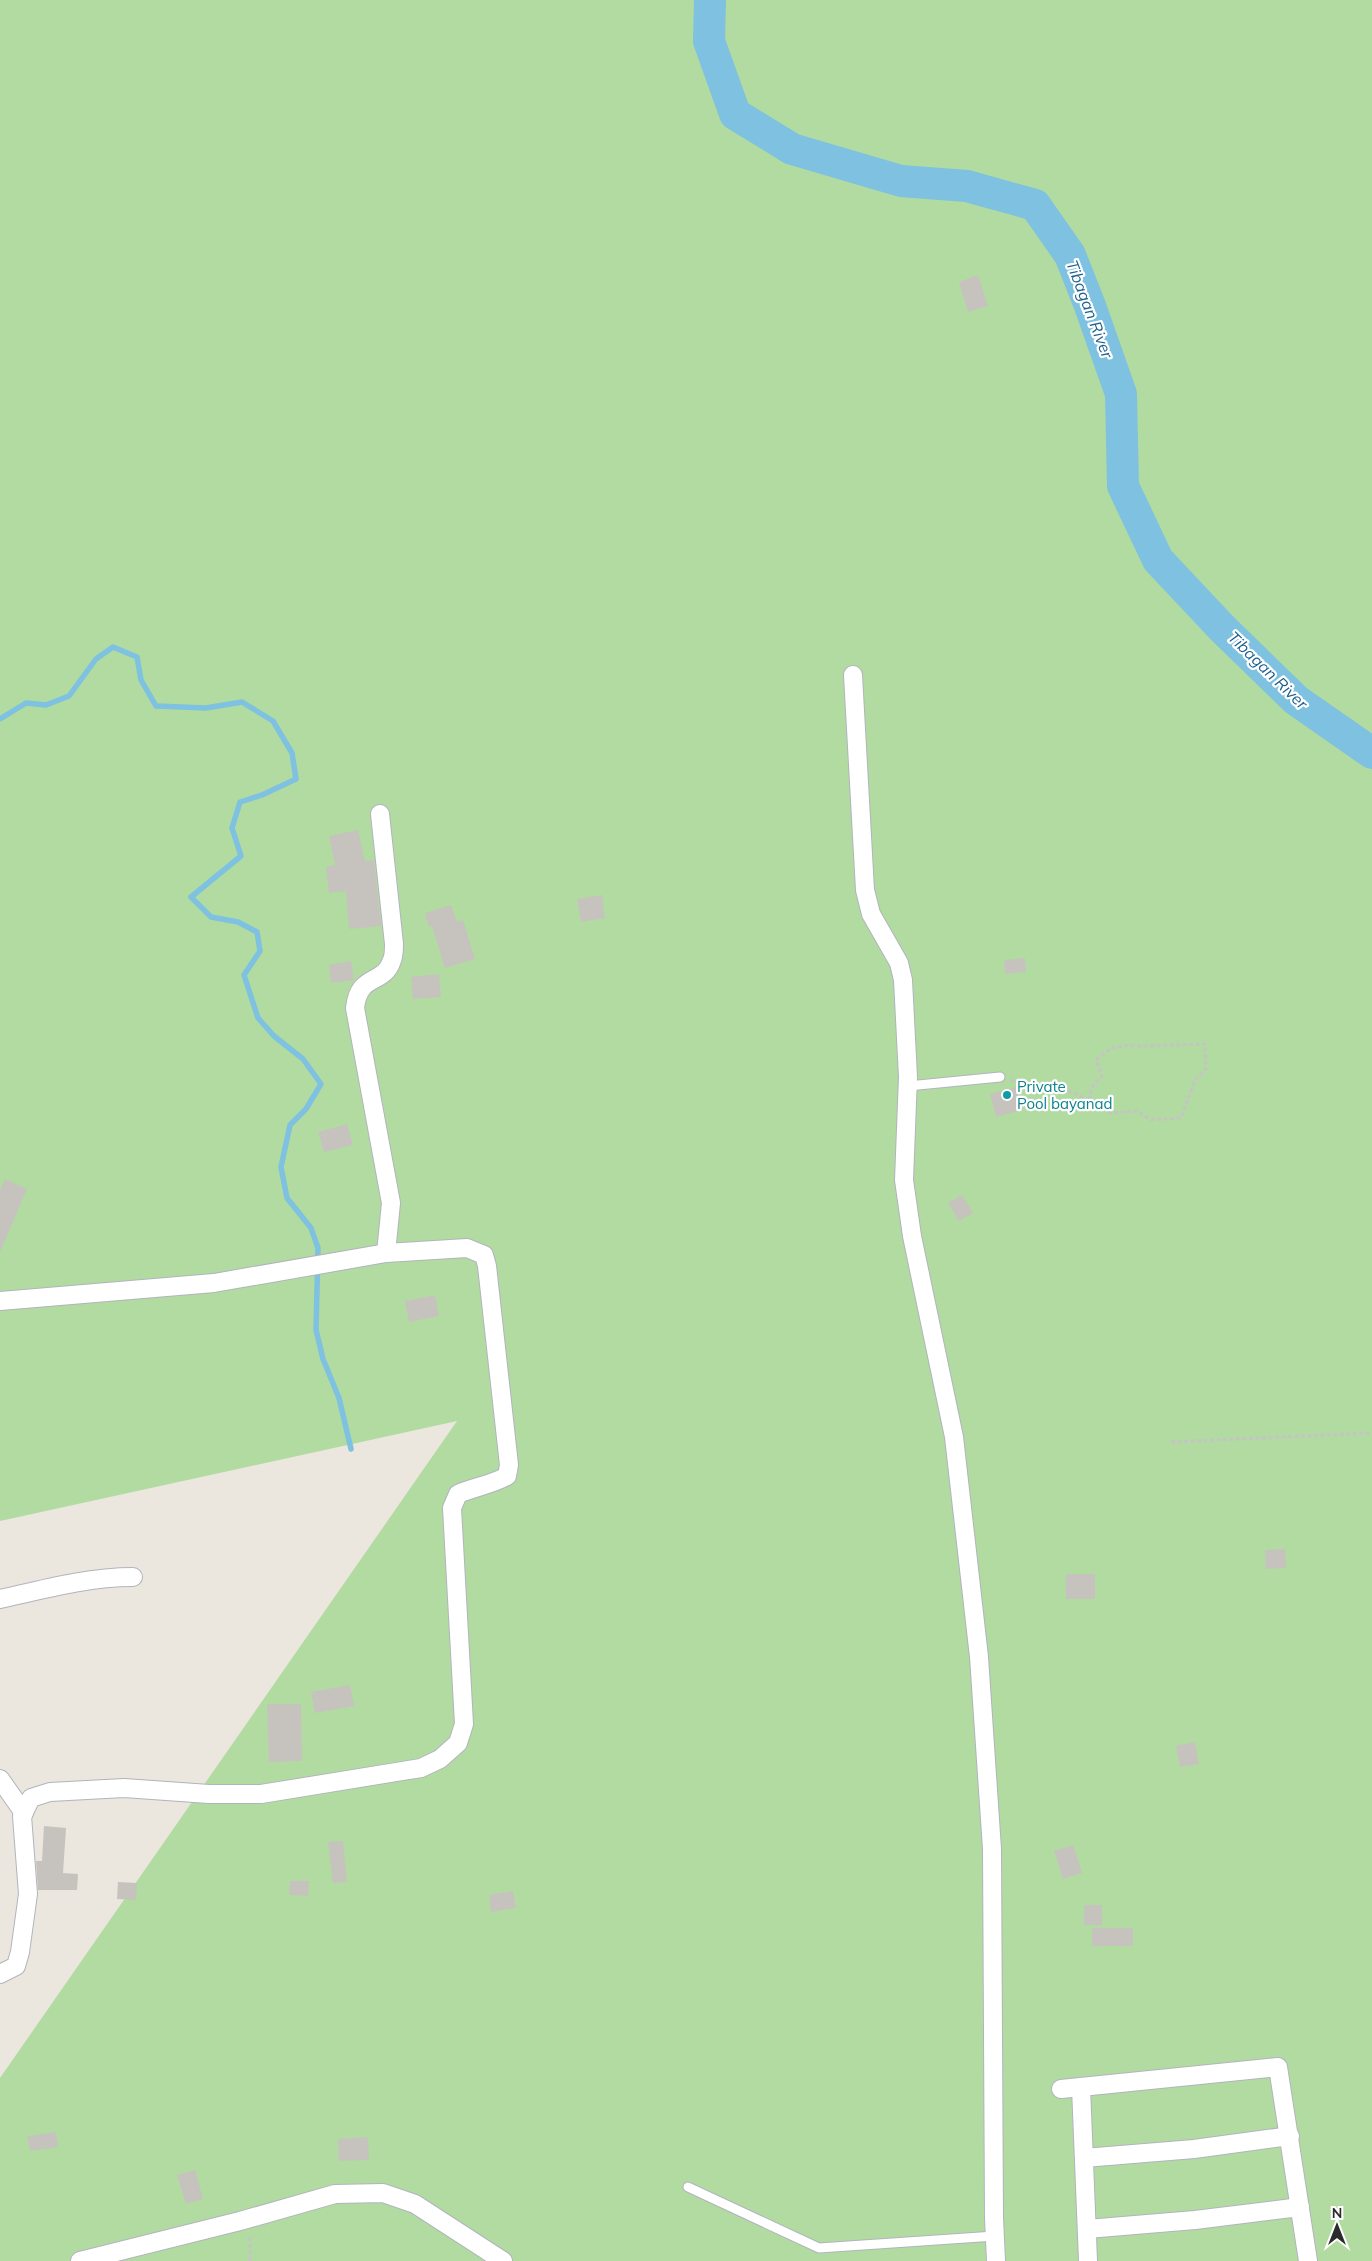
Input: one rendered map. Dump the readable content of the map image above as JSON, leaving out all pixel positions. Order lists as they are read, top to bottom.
{
  "water": ["Tibagan River"],
  "places": ["Private Pool bayanad"],
  "north": "top"
}
